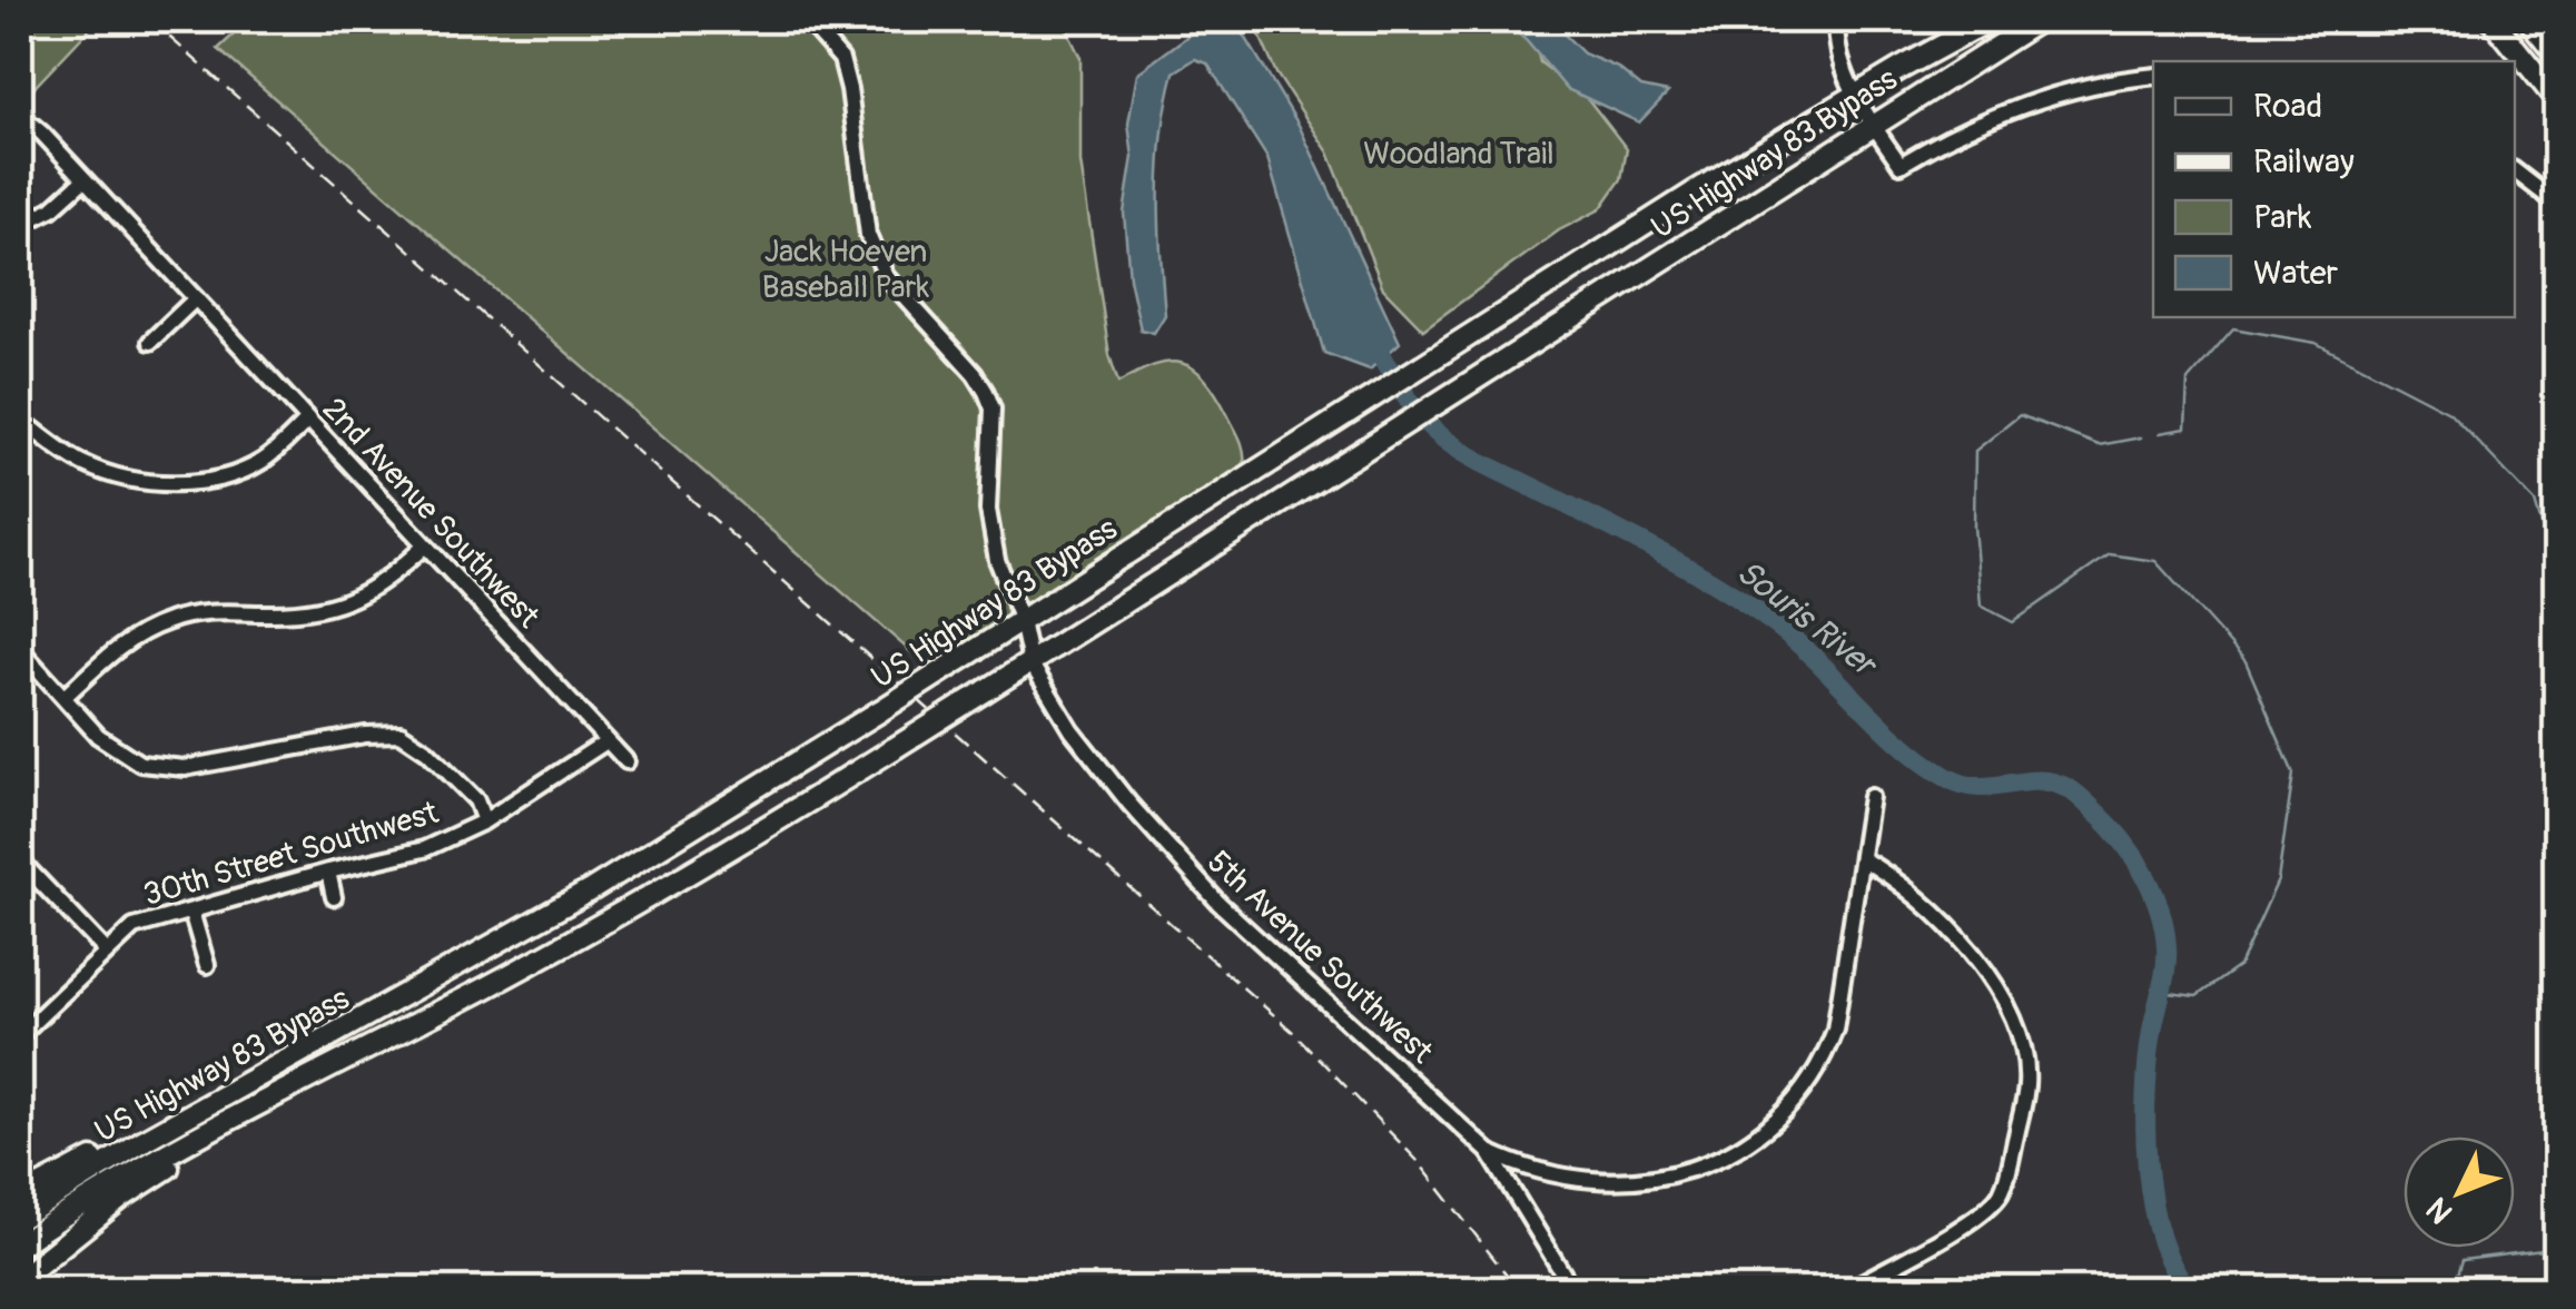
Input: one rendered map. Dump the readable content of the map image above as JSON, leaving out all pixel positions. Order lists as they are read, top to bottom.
{
  "streets": {
    "highway": ["US Highway 83 Bypass"],
    "street": ["2nd Avenue Southwest", "30th Street Southwest", "5th Avenue Southwest"]
  },
  "crossings": [
    ["US Highway 83 Bypass", "5th Avenue Southwest"],
    ["2nd Avenue Southwest", "30th Street Southwest"]
  ],
  "water": ["Souris River"],
  "parks": ["Woodland Trail", "Jack Hoeven Baseball Park"],
  "legend": [
    "Road",
    "Railway",
    "Park",
    "Water"
  ],
  "north": "bottom left"
}
